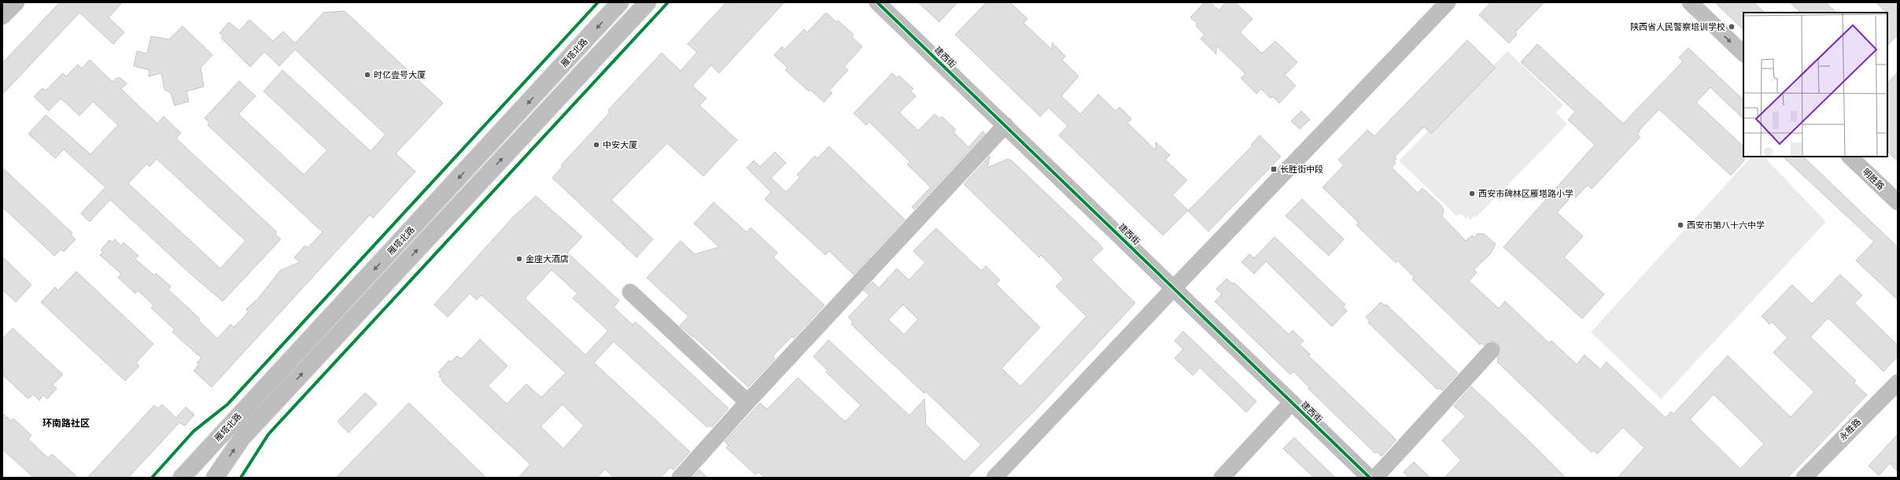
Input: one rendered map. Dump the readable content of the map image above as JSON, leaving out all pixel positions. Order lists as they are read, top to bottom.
{
  "streets": {
    "main road": ["雁塔北路"],
    "street": ["建西街", "明胜路", "永胜路"]
  },
  "districts": ["环南路社区"],
  "places": {
    "other": [
      "陕西省人民警察培训学校",
      "时亿壹号大厦",
      "中安大厦",
      "西安市碑林区雁塔路小学",
      "西安市第八十六中学",
      "金座大酒店"
    ],
    "transit": ["长胜街中段"]
  }
}
